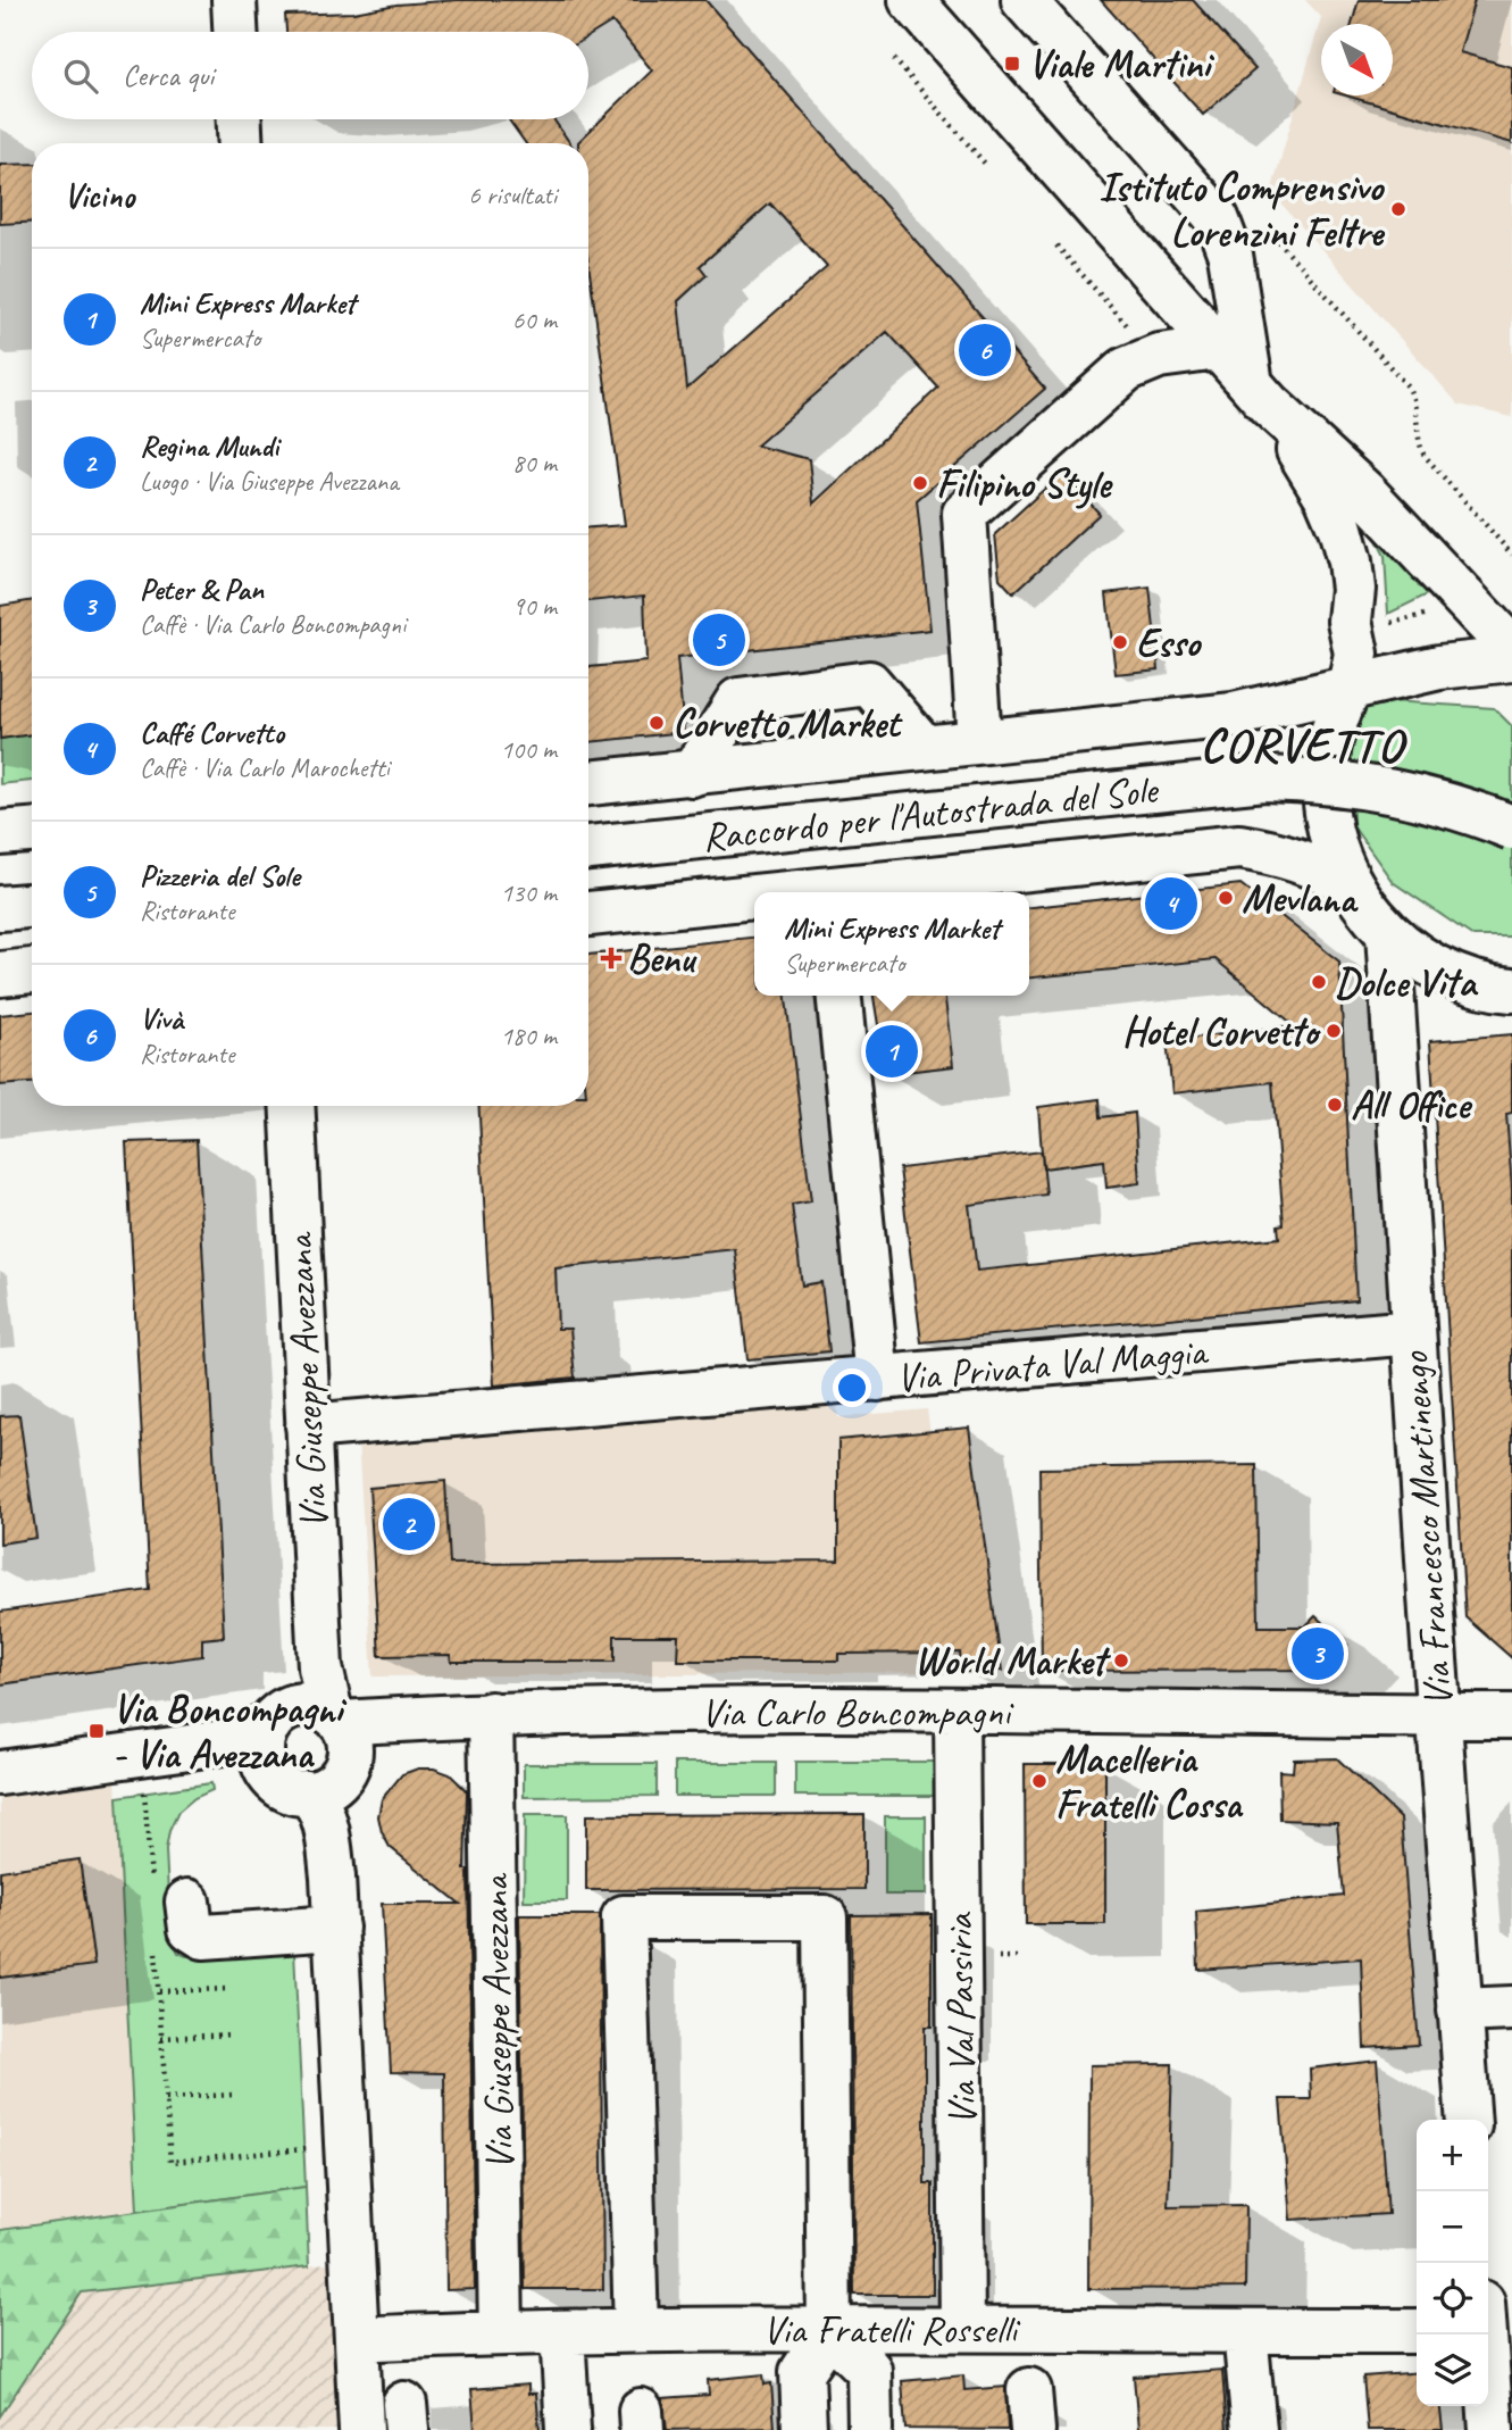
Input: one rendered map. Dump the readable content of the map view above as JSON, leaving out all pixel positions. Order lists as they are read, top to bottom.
{
  "streets": {
    "main road": [
      "Raccordo per l'Autostrada del Sole",
      "Via Privata Val Maggia",
      "Via Giuseppe Avezzana",
      "Via Francesco Martinengo",
      "Via Carlo Boncompagni",
      "Via Val Passiria",
      "Via Fratelli Rosselli"
    ]
  },
  "crossings": [
    ["Via Privata Val Maggia", "Via Giuseppe Avezzana"],
    ["Via Privata Val Maggia", "Via Francesco Martinengo"],
    ["Via Giuseppe Avezzana", "Via Carlo Boncompagni"],
    ["Via Giuseppe Avezzana", "Via Fratelli Rosselli"],
    ["Via Francesco Martinengo", "Via Carlo Boncompagni"],
    ["Via Carlo Boncompagni", "Via Val Passiria"],
    ["Via Val Passiria", "Via Fratelli Rosselli"]
  ],
  "districts": ["CORVETTO"],
  "places": {
    "transit": ["Viale Martini", "Via Boncompagni - Via Avezzana"],
    "other": [
      "Istituto Comprensivo Lorenzini Feltre",
      "Filipino Style",
      "Esso",
      "Corvetto Market",
      "Mevlana",
      "Dolce Vita",
      "Hotel Corvetto",
      "All Office",
      "World Market",
      "Macelleria Fratelli Cossa"
    ],
    "health": ["Benu"]
  },
  "north": "bottom right",
  "page": {
    "search": "Cerca qui",
    "heading": ["Vicino", "6 risultati"],
    "list": [
      {
        "mark": "1",
        "name": "Mini Express Market",
        "note": "Supermercato",
        "value": "60 m"
      },
      {
        "mark": "2",
        "name": "Regina Mundi",
        "note": "Luogo · Via Giuseppe Avezzana",
        "value": "80 m"
      },
      {
        "mark": "3",
        "name": "Peter & Pan",
        "note": "Caffè · Via Carlo Boncompagni",
        "value": "90 m"
      },
      {
        "mark": "4",
        "name": "Caffé Corvetto",
        "note": "Caffè · Via Carlo Marochetti",
        "value": "100 m"
      },
      {
        "mark": "5",
        "name": "Pizzeria del Sole",
        "note": "Ristorante",
        "value": "130 m"
      },
      {
        "mark": "6",
        "name": "Vivà",
        "note": "Ristorante",
        "value": "180 m"
      }
    ],
    "pins": [
      "6",
      "5",
      "4",
      "1",
      "2",
      "3"
    ],
    "popup": ["Mini Express Market", "Supermercato"],
    "map_buttons": ["+", "−"]
  }
}
